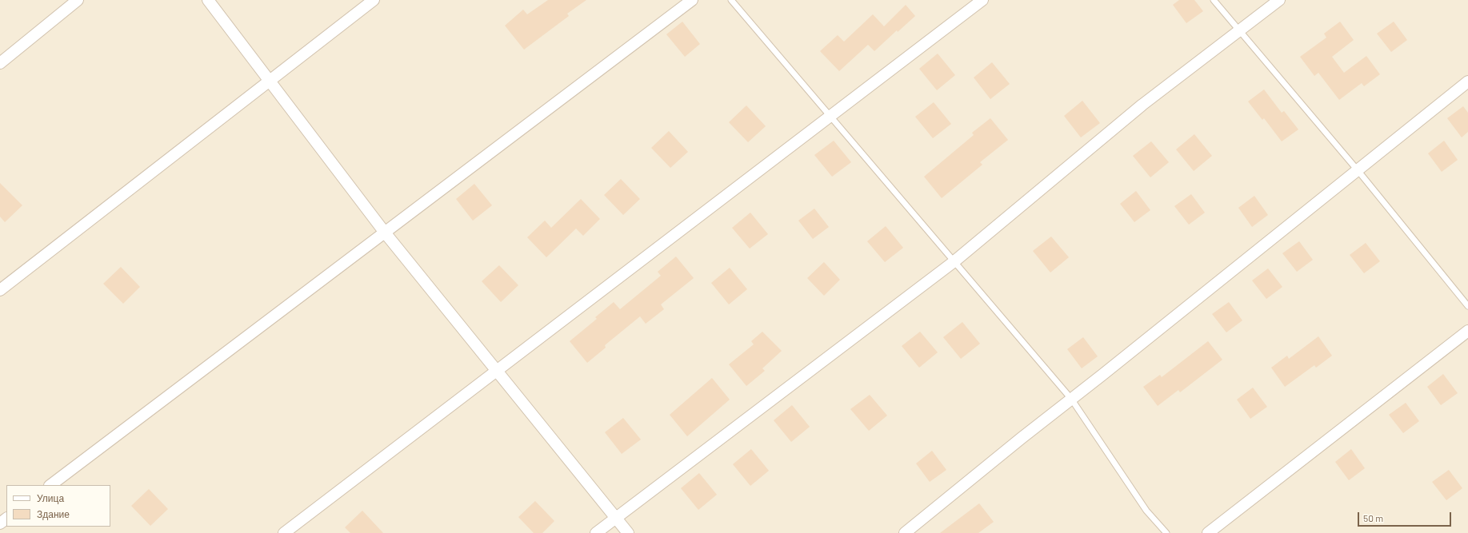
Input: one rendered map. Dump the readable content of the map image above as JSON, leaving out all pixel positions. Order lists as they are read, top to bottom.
{
  "legend": ["Улица", "Здание"],
  "scale_bar": "50 m"
}
